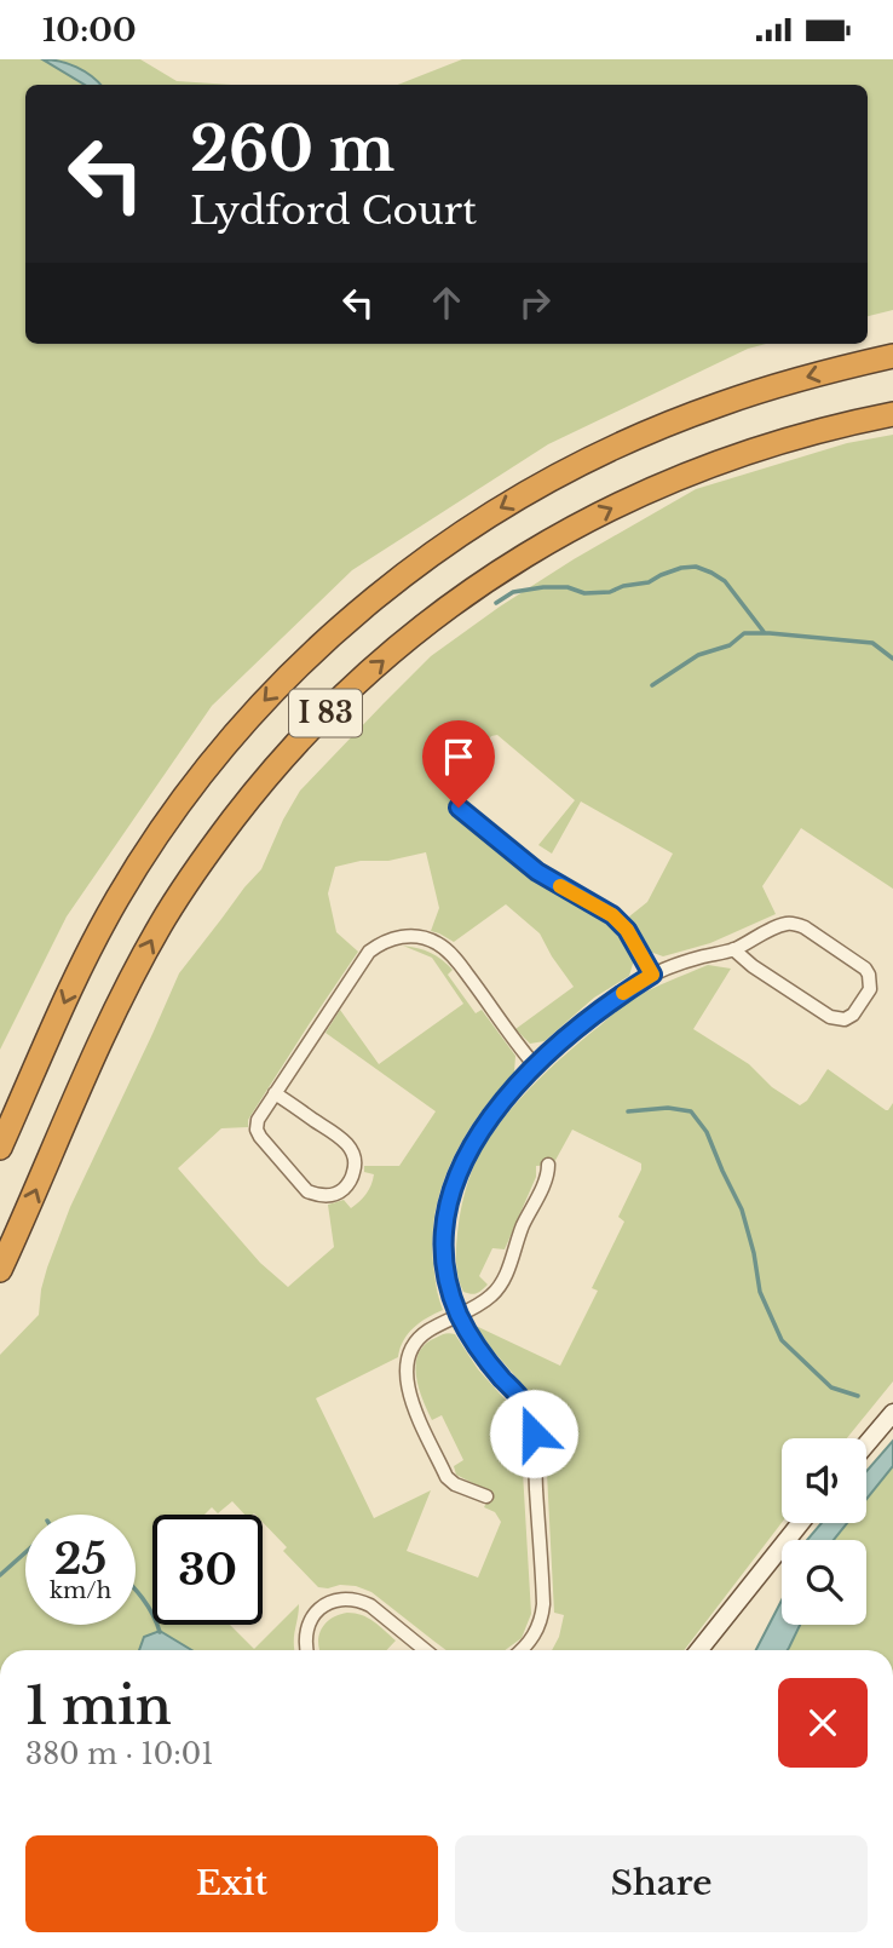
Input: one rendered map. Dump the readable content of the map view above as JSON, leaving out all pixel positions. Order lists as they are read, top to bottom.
{
  "streets": {
    "highway": ["I 83"]
  },
  "page": {
    "status": "10:00",
    "turn": ["260 m", "Lydford Court"],
    "speed": "25 km/h",
    "limit": "30",
    "heading": ["1 min", "380 m · 10:01"],
    "buttons": ["Exit", "Share"]
  }
}
